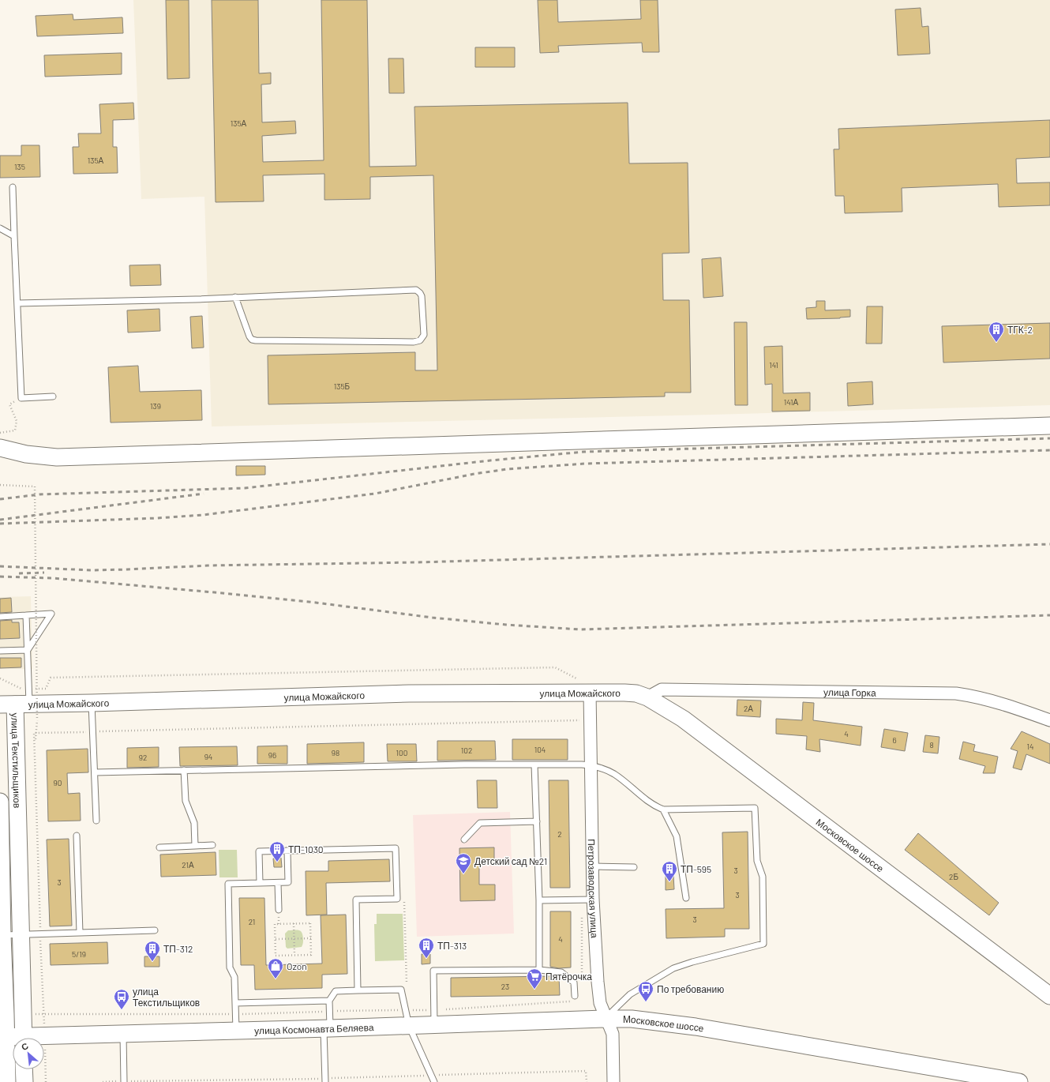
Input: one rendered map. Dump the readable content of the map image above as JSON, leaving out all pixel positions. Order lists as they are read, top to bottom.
{
  "streets": {
    "street": [
      "улица Горка",
      "улица Можайского",
      "улица Текстильщиков",
      "Московское шоссе",
      "Петрозаводская улица",
      "улица Космонавта Беляева"
    ]
  },
  "crossings": [
    ["улица Горка", "улица Можайского"],
    ["улица Горка", "Московское шоссе"],
    ["улица Можайского", "улица Текстильщиков"],
    ["улица Можайского", "Московское шоссе"],
    ["улица Можайского", "Петрозаводская улица"],
    ["улица Текстильщиков", "улица Космонавта Беляева"],
    ["Московское шоссе", "Петрозаводская улица"],
    ["Московское шоссе", "улица Космонавта Беляева"],
    ["Петрозаводская улица", "улица Космонавта Беляева"]
  ],
  "places": {
    "building": [
      "ТГК-2",
      "ТП-1030",
      "ТП-595",
      "ТП-313",
      "ТП-312"
    ],
    "school or university": ["Детский сад №21"],
    "shop": ["Ozon"],
    "supermarket": ["Пятёрочка"],
    "bus stop": ["По требованию", "улица Текстильщиков"]
  },
  "house_numbers": [
    "135А",
    "135А",
    "135",
    "141",
    "135Б",
    "141А",
    "139",
    "2А",
    "4",
    "6",
    "8",
    "14",
    "104",
    "102",
    "98",
    "100",
    "96",
    "94",
    "92",
    "90",
    "2",
    "21А",
    "3",
    "2Б",
    "3",
    "3",
    "3",
    "21",
    "4",
    "5/19",
    "23"
  ],
  "north": "top left"
}
